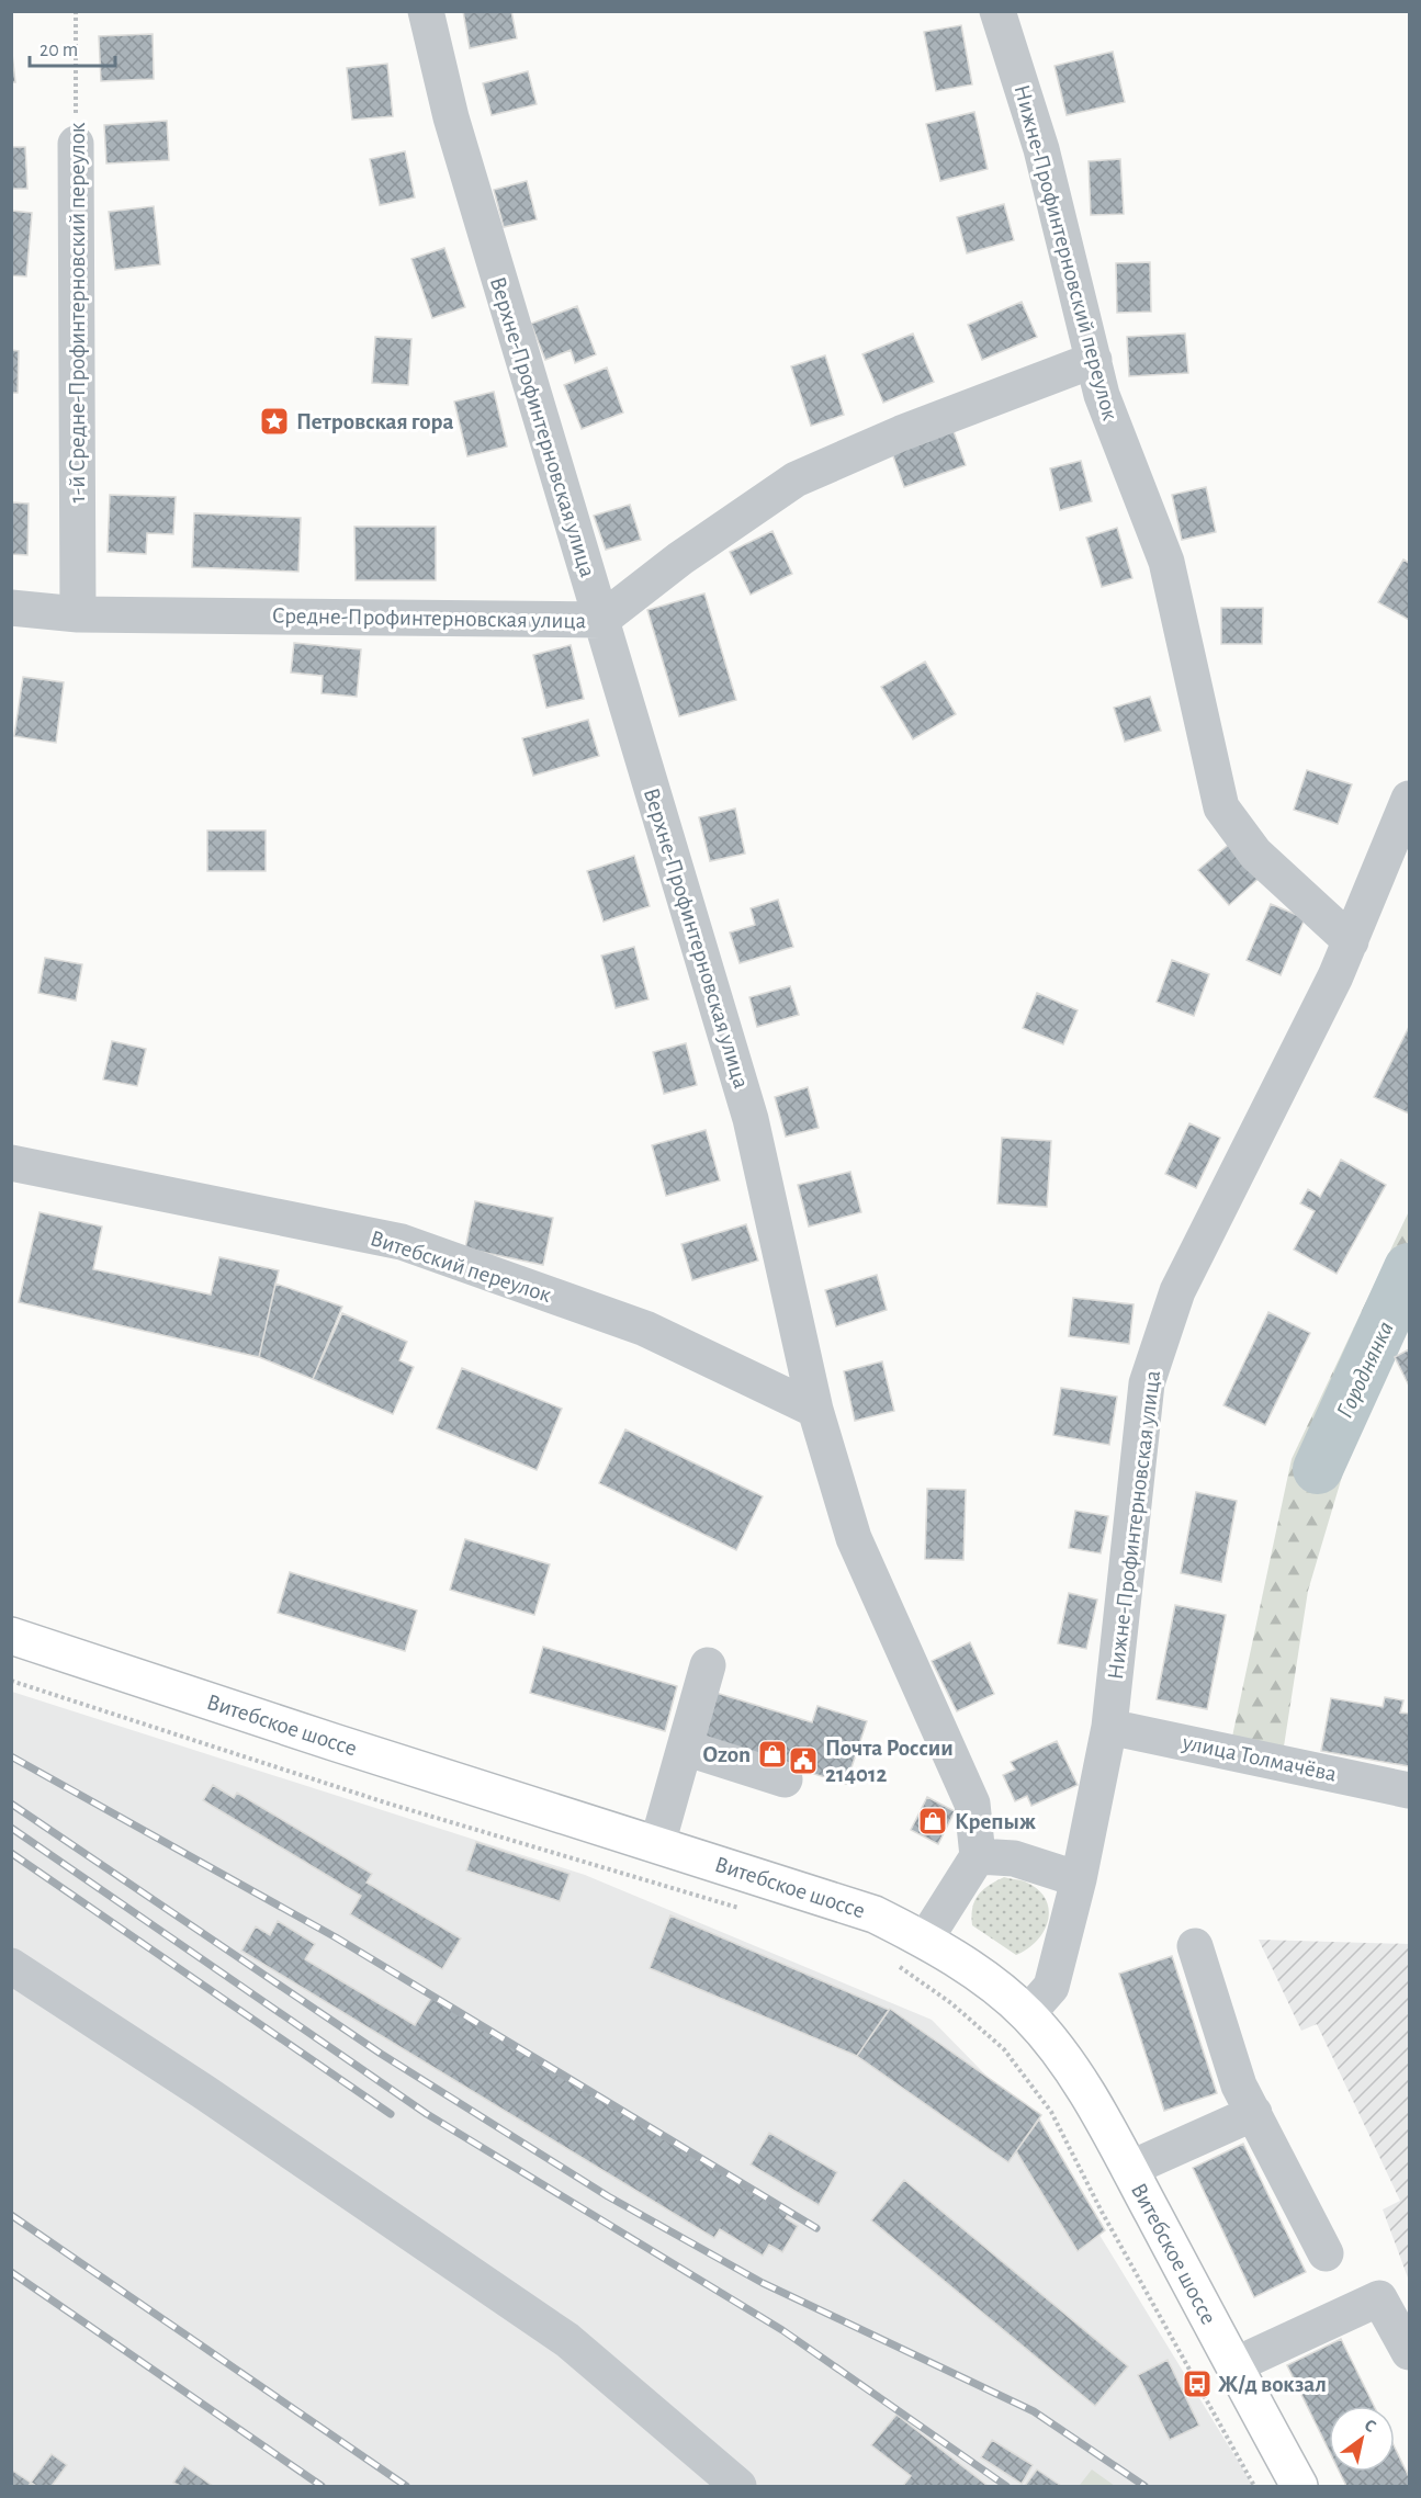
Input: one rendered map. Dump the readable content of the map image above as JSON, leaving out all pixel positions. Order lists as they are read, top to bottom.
{
  "streets": {
    "main road": ["Витебское шоссе"],
    "street": [
      "Нижне-Профинтерновский переулок",
      "1-й Средне-Профинтерновский переулок",
      "Верхне-Профинтерновская улица",
      "Средне-Профинтерновская улица",
      "Витебский переулок",
      "Нижне-Профинтерновская улица",
      "улица Толмачёва"
    ]
  },
  "crossings": [
    ["Нижне-Профинтерновский переулок", "Средне-Профинтерновская улица"],
    ["Нижне-Профинтерновский переулок", "Нижне-Профинтерновская улица"],
    ["1-й Средне-Профинтерновский переулок", "Средне-Профинтерновская улица"],
    ["Верхне-Профинтерновская улица", "Средне-Профинтерновская улица"],
    ["Верхне-Профинтерновская улица", "Витебский переулок"],
    ["Нижне-Профинтерновская улица", "Витебское шоссе"],
    ["Нижне-Профинтерновская улица", "улица Толмачёва"]
  ],
  "water": ["Городнянка"],
  "places": {
    "place": ["Петровская гора"],
    "shop": ["Ozon", "Крепыж"],
    "public building": ["Почта России 214012"],
    "bus stop": ["Ж/д вокзал"]
  },
  "scale_bar": "20 m",
  "north": "top right"
}
